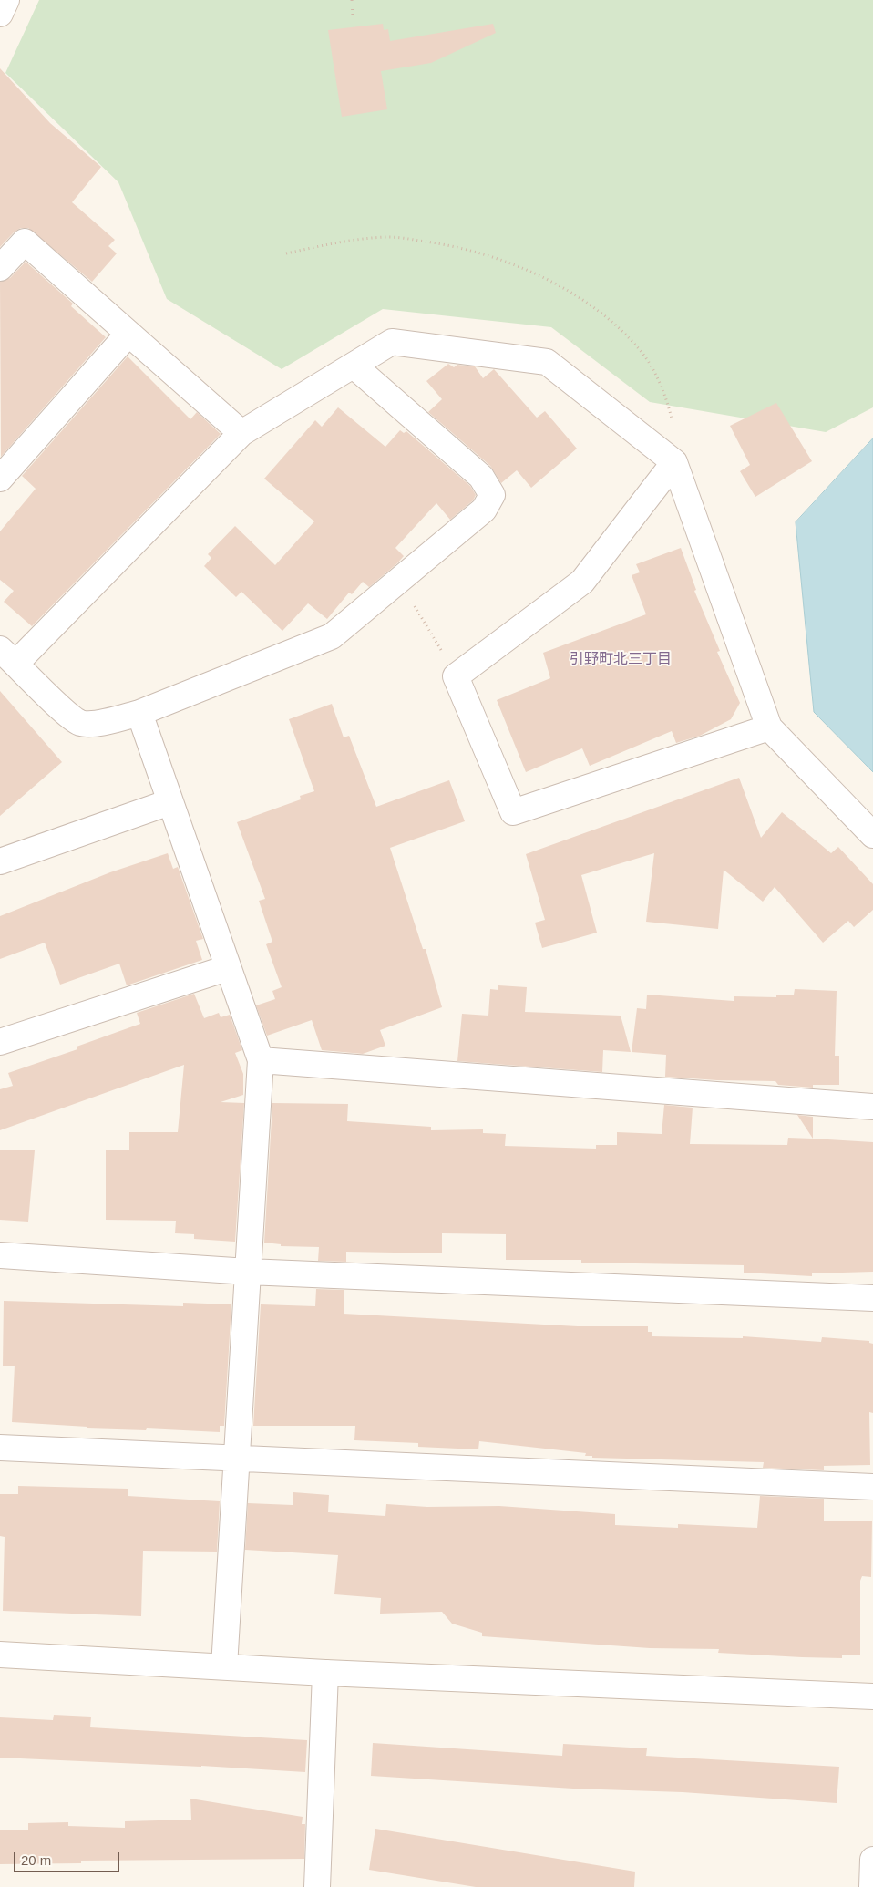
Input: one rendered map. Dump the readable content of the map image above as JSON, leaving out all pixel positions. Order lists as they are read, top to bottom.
{
  "districts": ["引野町北三丁目"],
  "scale_bar": "20 m"
}
